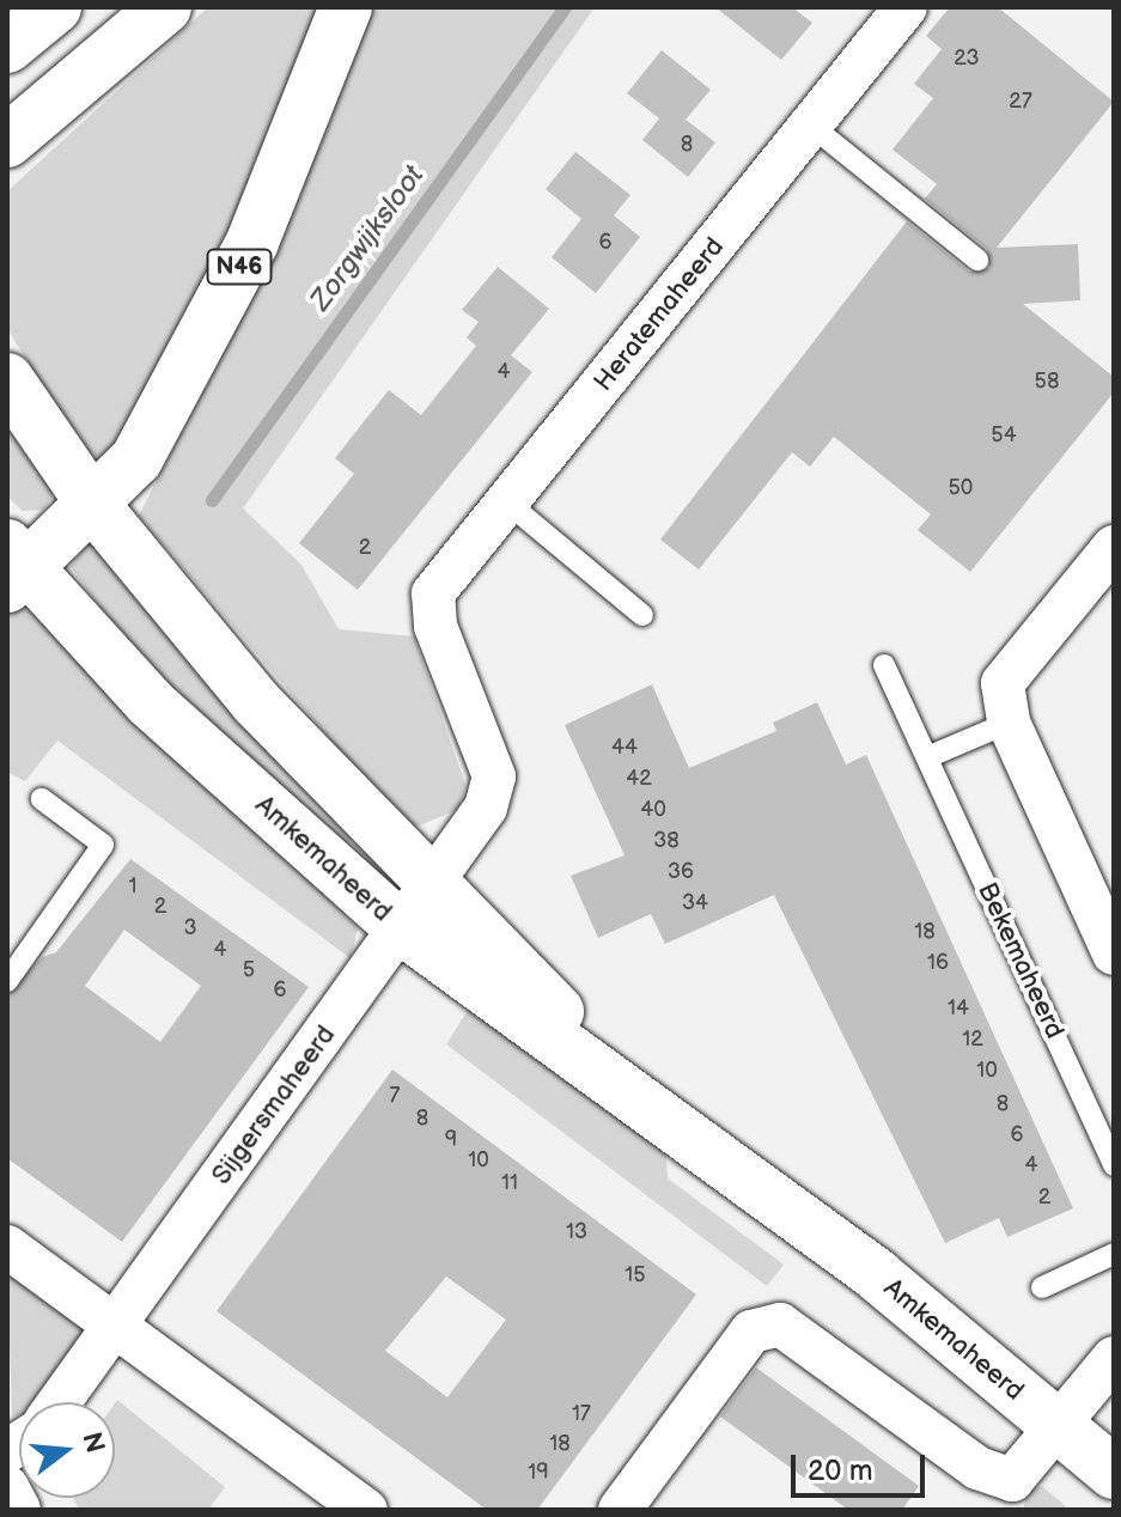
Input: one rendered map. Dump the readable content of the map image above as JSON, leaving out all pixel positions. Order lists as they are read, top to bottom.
{
  "streets": {
    "main road": ["N46", "Amkemaheerd"],
    "street": ["Heratemaheerd", "Sijgersmaheerd"],
    "lane": ["Bekemaheerd"]
  },
  "crossings": [
    ["N46", "Amkemaheerd"],
    ["Heratemaheerd", "Amkemaheerd"],
    ["Heratemaheerd", "Sijgersmaheerd"],
    ["Amkemaheerd", "Sijgersmaheerd"]
  ],
  "water": ["Zorgwijksloot"],
  "house_numbers": [
    "23",
    "27",
    "8",
    "6",
    "4",
    "58",
    "54",
    "50",
    "2",
    "44",
    "42",
    "40",
    "38",
    "36",
    "1",
    "34",
    "2",
    "3",
    "18",
    "4",
    "16",
    "5",
    "6",
    "14",
    "12",
    "10",
    "7",
    "8",
    "8",
    "6",
    "9",
    "10",
    "4",
    "11",
    "2",
    "13",
    "15",
    "17",
    "18",
    "19"
  ],
  "scale_bar": "20 m",
  "north": "right"
}
